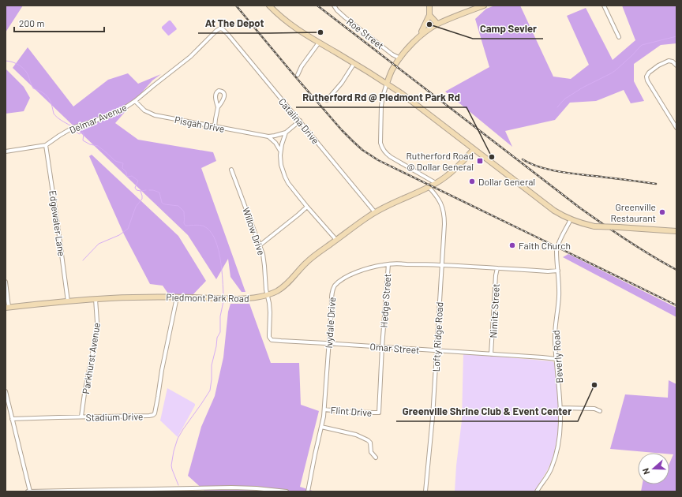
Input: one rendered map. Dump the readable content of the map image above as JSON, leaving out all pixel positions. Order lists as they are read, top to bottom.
{
  "streets": {
    "street": [
      "Roe Street",
      "Delmar Avenue",
      "Catalina Drive",
      "Pisgah Drive",
      "Edgewater Lane",
      "Willow Drive",
      "Piedmont Park Road",
      "Hedge Street",
      "Nimitz Street",
      "Ivydale Drive",
      "Lofty Ridge Road",
      "Omar Street",
      "Beverly Road",
      "Parkhurst Avenue",
      "Flint Drive",
      "Stadium Drive"
    ]
  },
  "crossings": [
    ["Delmar Avenue", "Catalina Drive"],
    ["Delmar Avenue", "Pisgah Drive"],
    ["Delmar Avenue", "Edgewater Lane"],
    ["Catalina Drive", "Pisgah Drive"],
    ["Catalina Drive", "Piedmont Park Road"],
    ["Edgewater Lane", "Piedmont Park Road"],
    ["Willow Drive", "Piedmont Park Road"],
    ["Willow Drive", "Omar Street"],
    ["Piedmont Park Road", "Lofty Ridge Road"],
    ["Piedmont Park Road", "Parkhurst Avenue"],
    ["Piedmont Park Road", "Stadium Drive"],
    ["Hedge Street", "Ivydale Drive"],
    ["Hedge Street", "Omar Street"],
    ["Hedge Street", "Flint Drive"],
    ["Nimitz Street", "Ivydale Drive"],
    ["Nimitz Street", "Omar Street"],
    ["Ivydale Drive", "Lofty Ridge Road"],
    ["Ivydale Drive", "Omar Street"],
    ["Ivydale Drive", "Beverly Road"],
    ["Ivydale Drive", "Flint Drive"],
    ["Lofty Ridge Road", "Omar Street"],
    ["Omar Street", "Beverly Road"],
    ["Parkhurst Avenue", "Stadium Drive"]
  ],
  "places": {
    "other": [
      "Camp Sevier",
      "At The Depot",
      "Rutherford Rd @ Piedmont Park Rd",
      "Dollar General",
      "Greenville Restaurant",
      "Faith Church",
      "Greenville Shrine Club & Event Center"
    ],
    "transit": ["Rutherford Road @ Dollar General"]
  },
  "scale_bar": "200 m",
  "north": "left"
}
